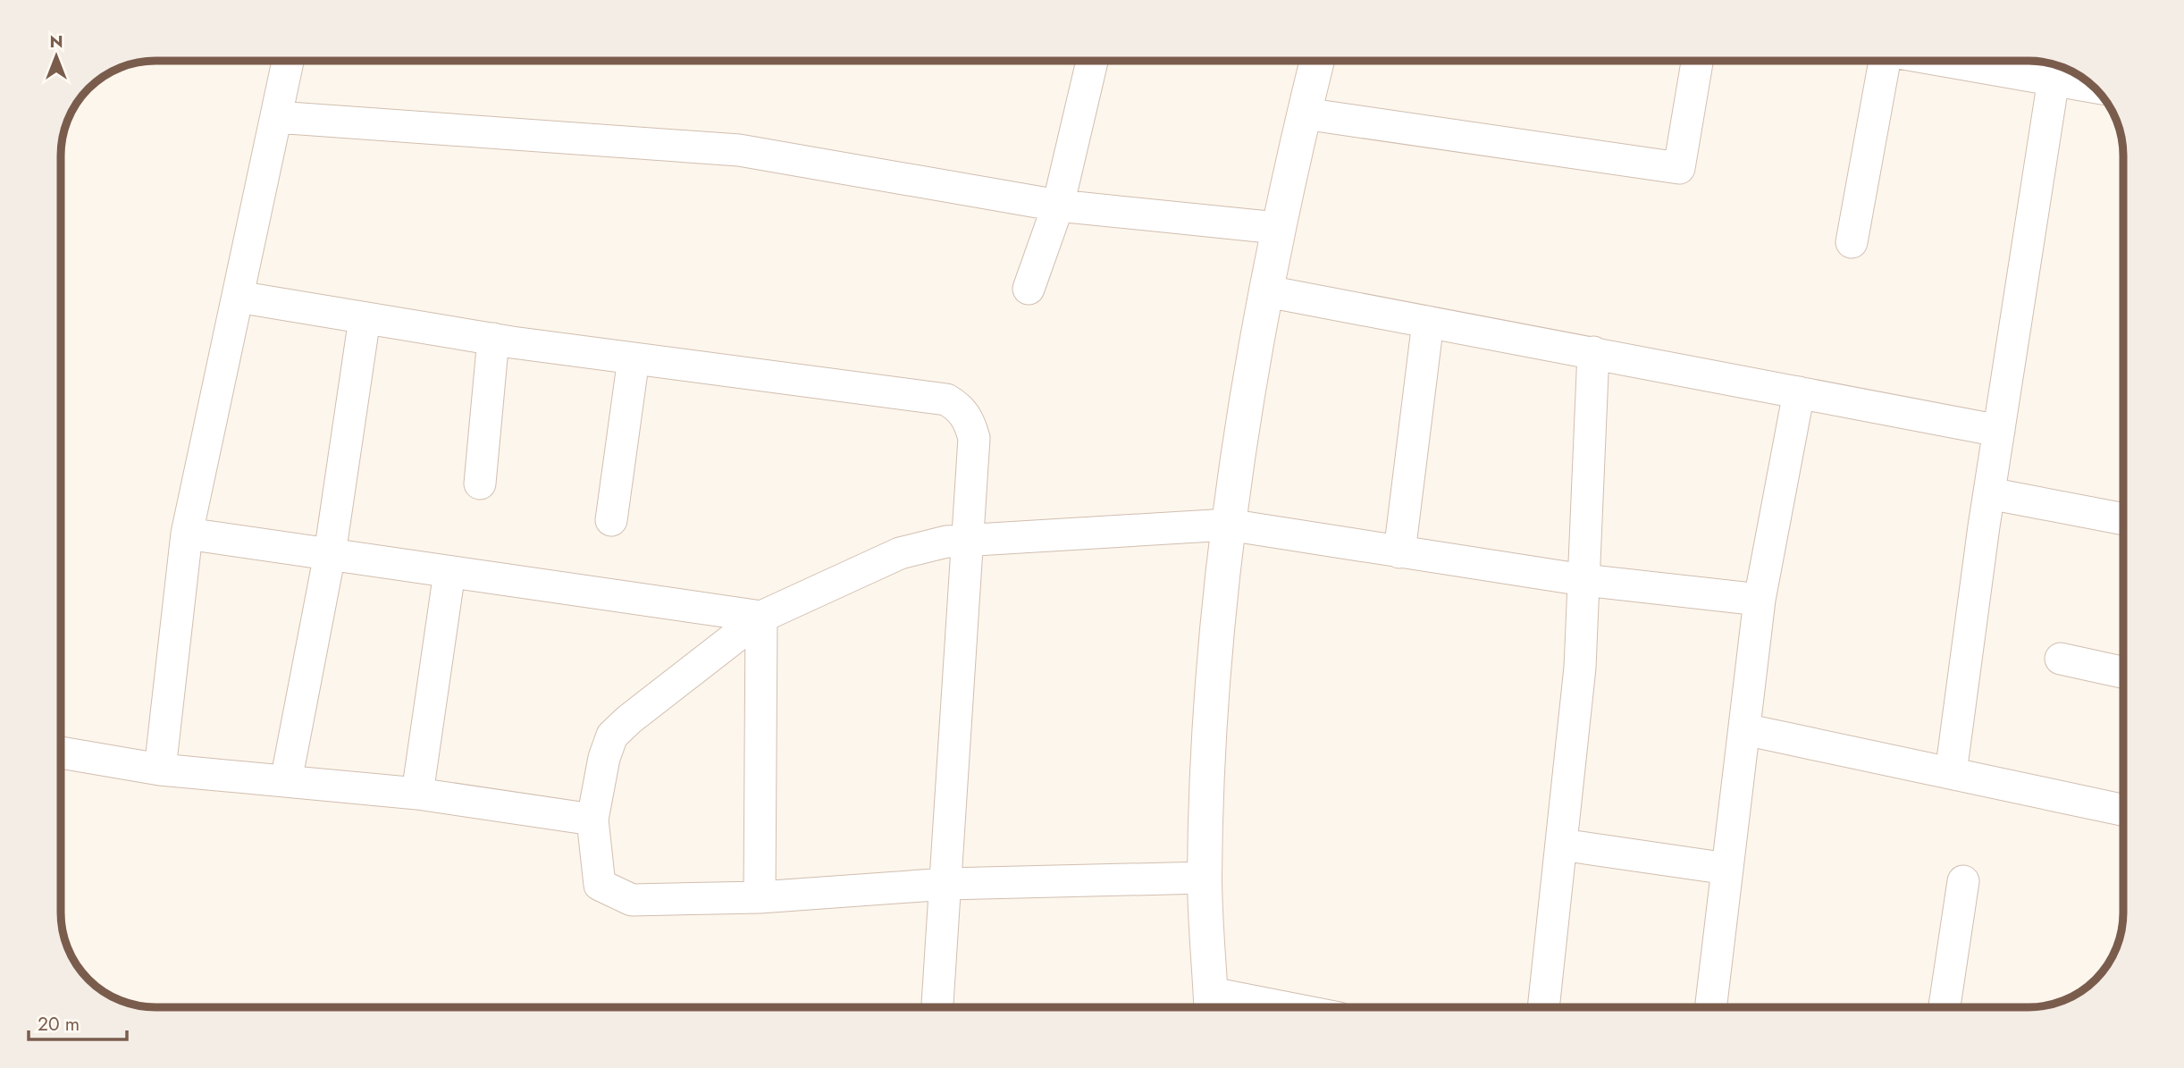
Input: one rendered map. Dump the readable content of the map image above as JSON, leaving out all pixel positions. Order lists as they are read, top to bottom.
{
  "scale_bar": "20 m",
  "north": "top"
}
